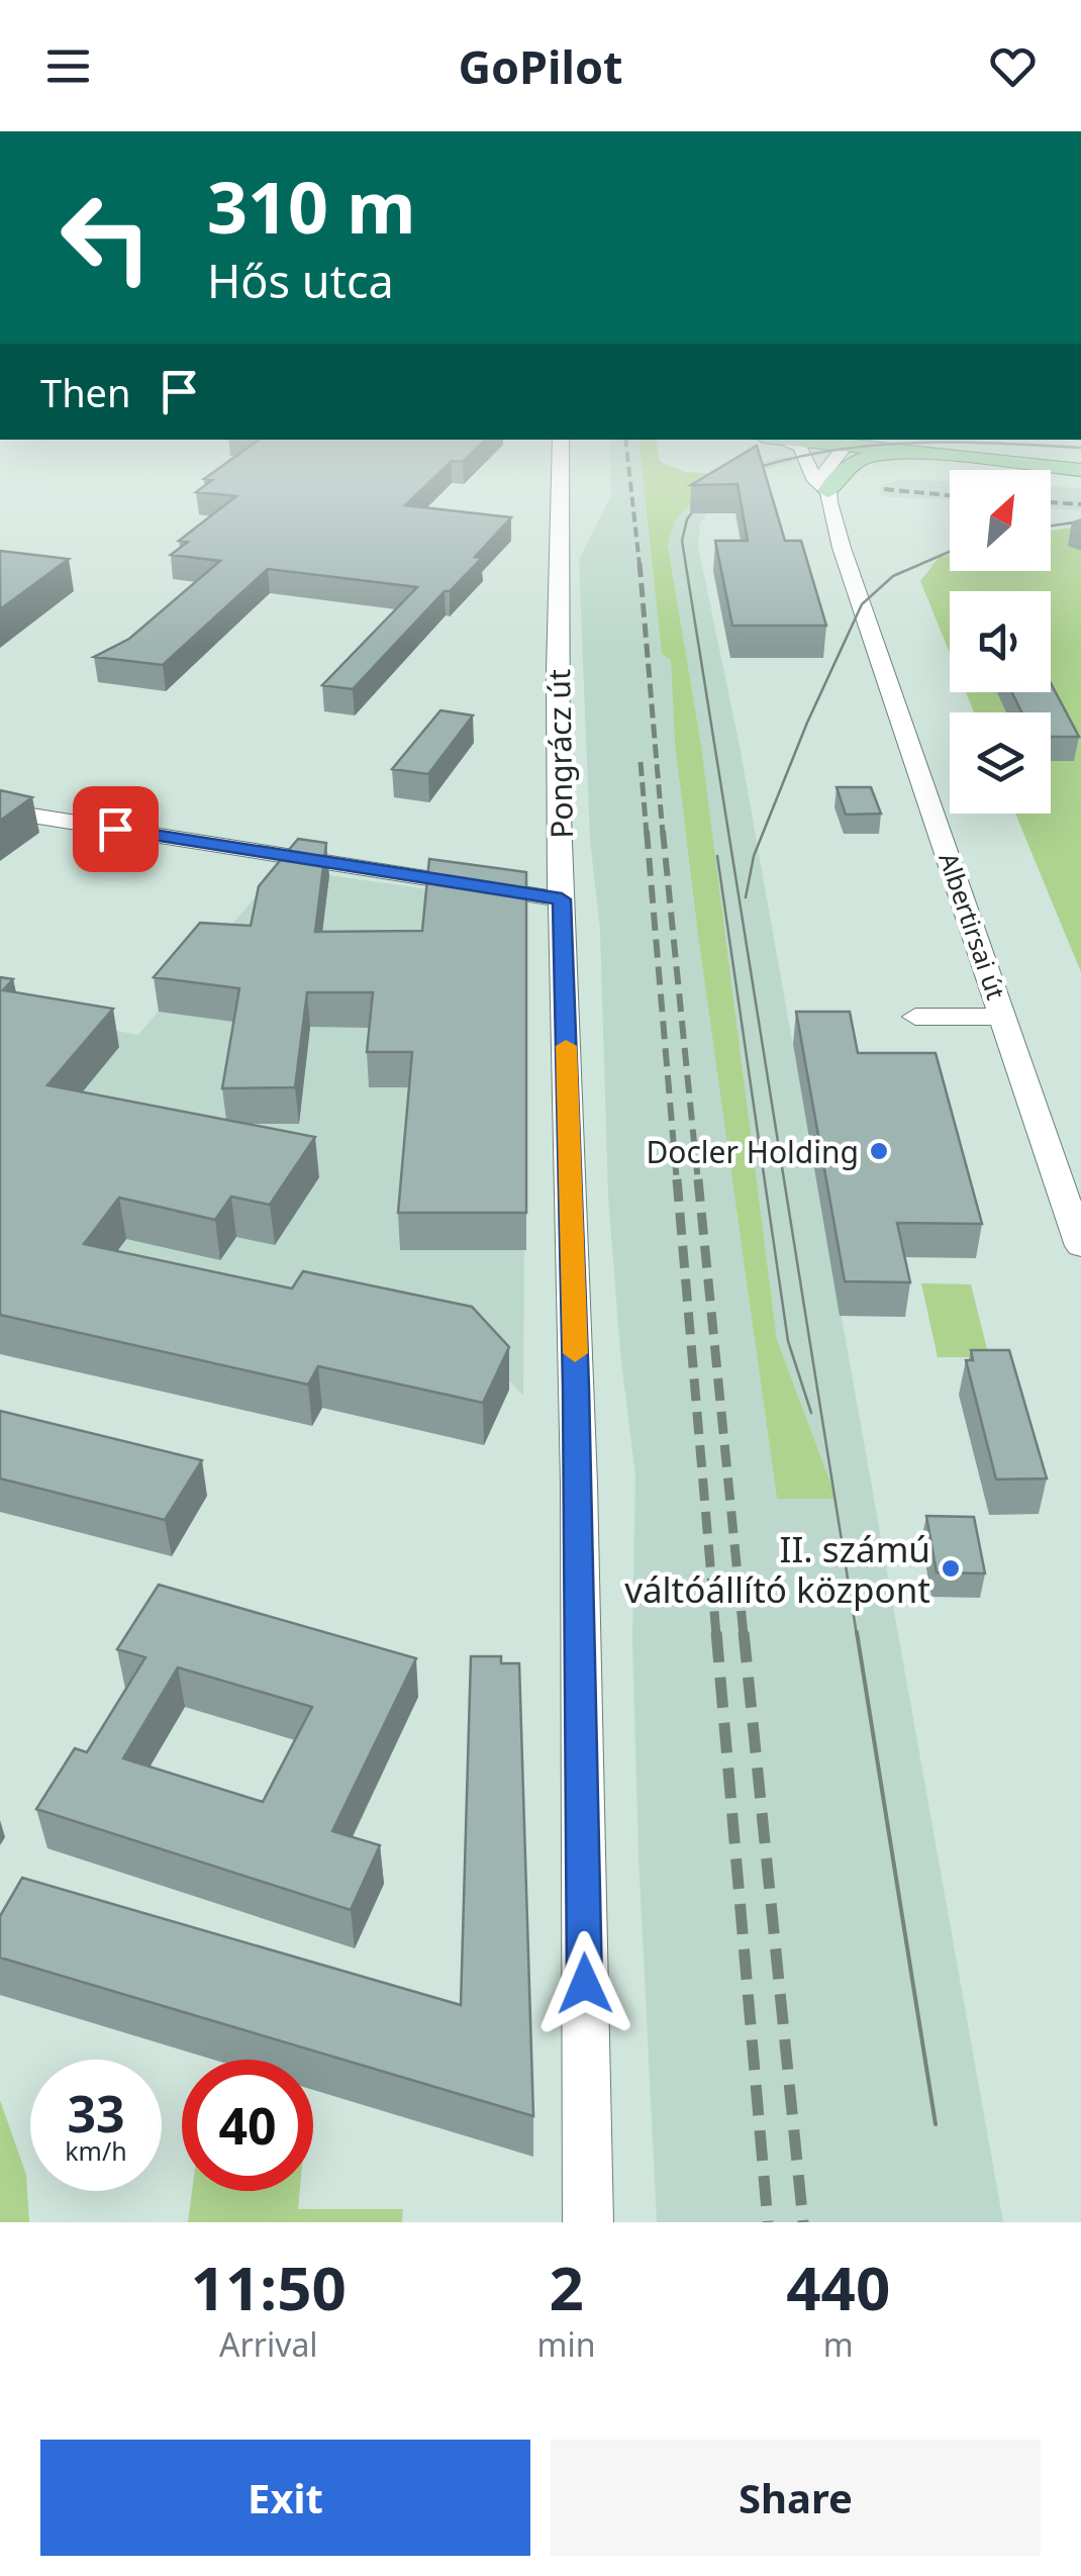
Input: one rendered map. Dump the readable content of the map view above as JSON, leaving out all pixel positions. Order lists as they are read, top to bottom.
{
  "streets": {
    "street": ["Pongrácz út", "Albertirsai út"]
  },
  "places": ["Docler Holding", "II. számú váltóállító központ"],
  "north": "top right",
  "page": {
    "header": "GoPilot",
    "turn": ["310 m", "Hős utca"],
    "then": "Then",
    "speed": "33 km/h",
    "limit": "40",
    "eta": [
      "11:50",
      "Arrival",
      "2",
      "min",
      "440",
      "m"
    ],
    "buttons": ["Exit", "Share"]
  }
}
